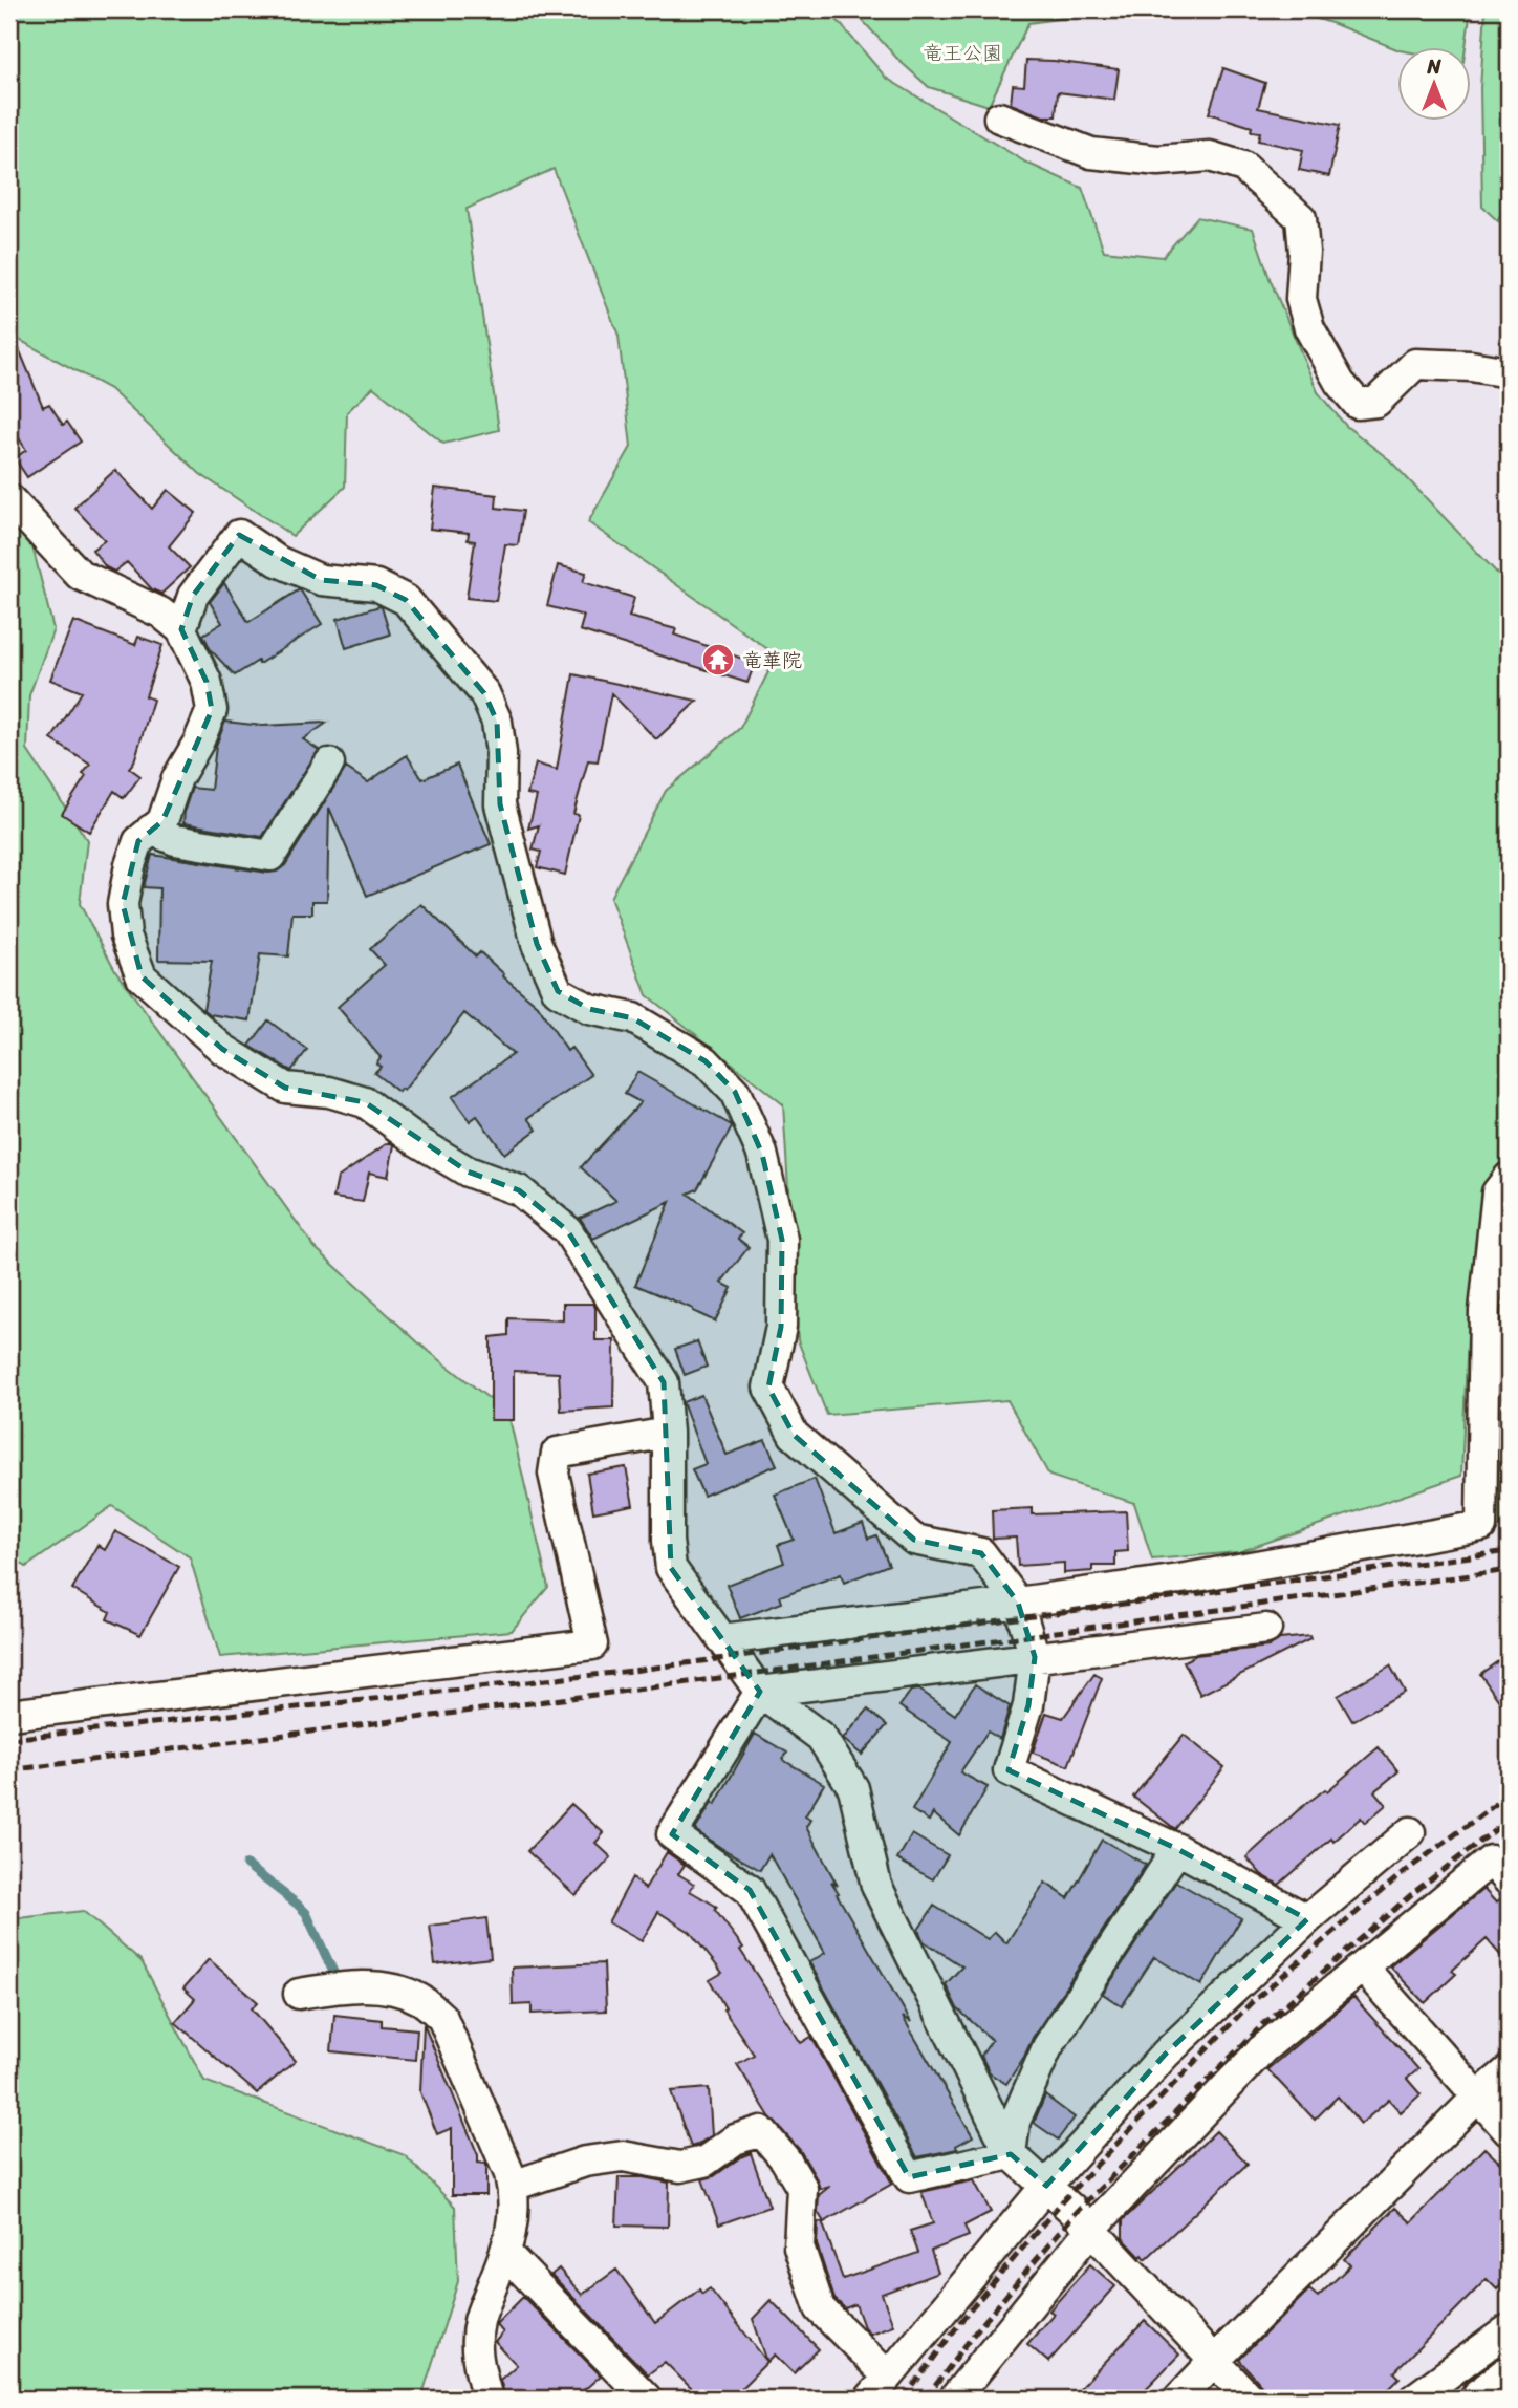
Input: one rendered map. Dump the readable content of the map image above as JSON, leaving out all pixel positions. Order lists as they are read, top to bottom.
{
  "parks": ["竜王公園"],
  "places": {
    "temple": ["竜華院"]
  },
  "north": "top"
}
